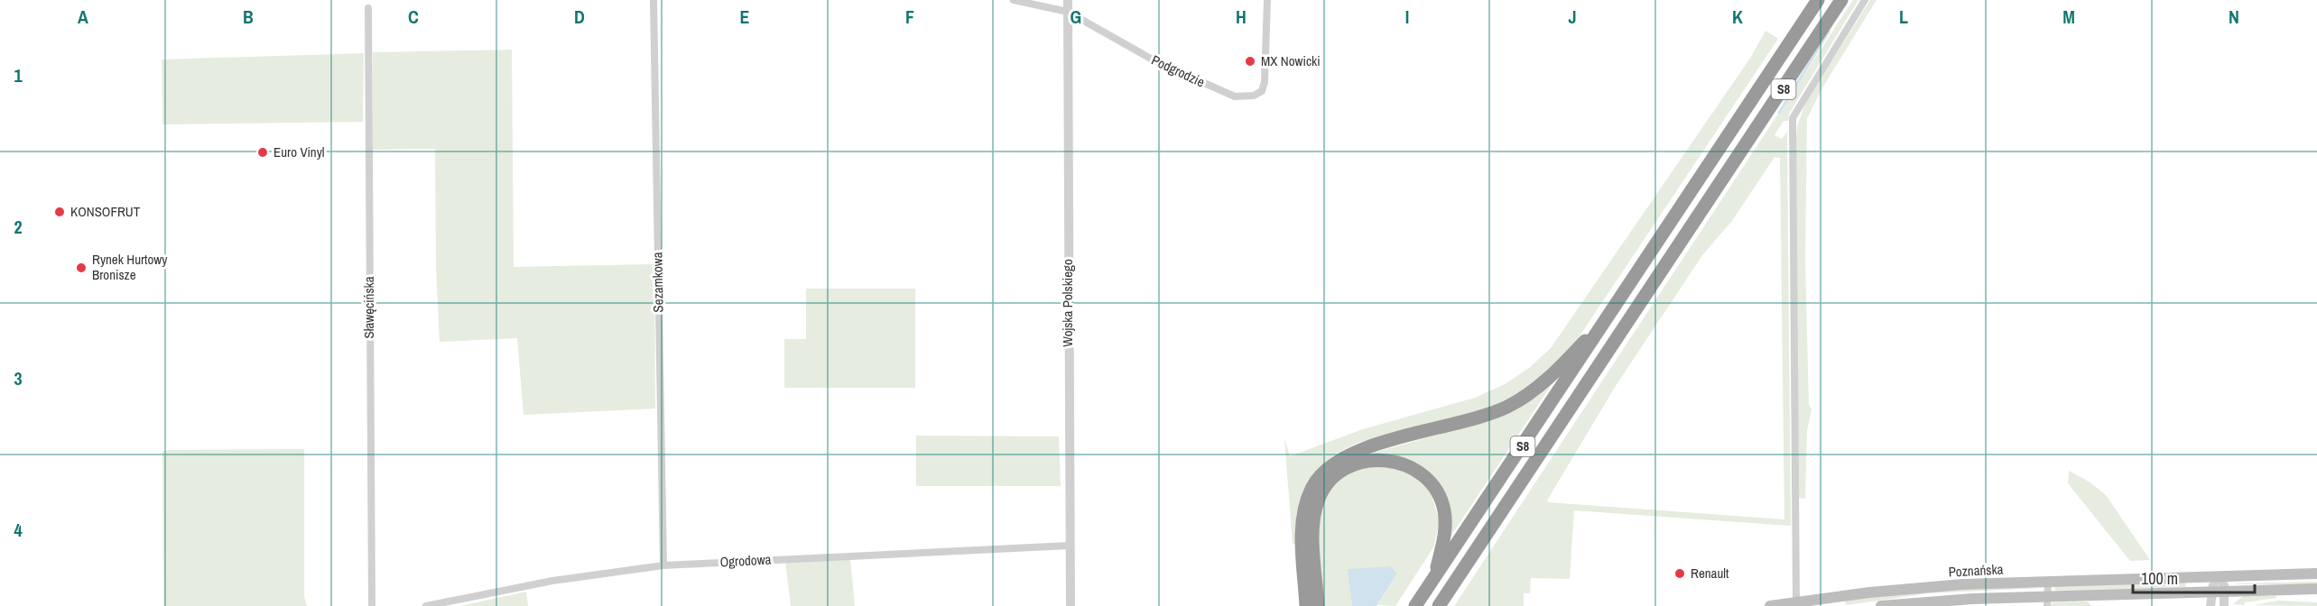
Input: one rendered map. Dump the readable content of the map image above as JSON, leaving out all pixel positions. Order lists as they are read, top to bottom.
{
  "streets": {
    "highway": ["S8"],
    "main road": ["Poznańska"],
    "street": [
      "Podgrodzie",
      "Sezamkowa",
      "Wojska Polskiego",
      "Sławęcińska",
      "Ogrodowa"
    ]
  },
  "crossings": [
    ["Podgrodzie", "Wojska Polskiego"],
    ["Sezamkowa", "Ogrodowa"],
    ["Wojska Polskiego", "Ogrodowa"]
  ],
  "places": [
    "MX Nowicki",
    "Euro Vinyl",
    "KONSOFRUT",
    "Rynek Hurtowy Bronisze",
    "Renault"
  ],
  "scale_bar": "100 m",
  "grid": {
    "columns": [
      "A",
      "B",
      "C",
      "D",
      "E",
      "F",
      "G",
      "H",
      "I",
      "J",
      "K",
      "L",
      "M",
      "N"
    ],
    "rows": [
      "1",
      "2",
      "3",
      "4"
    ]
  }
}
